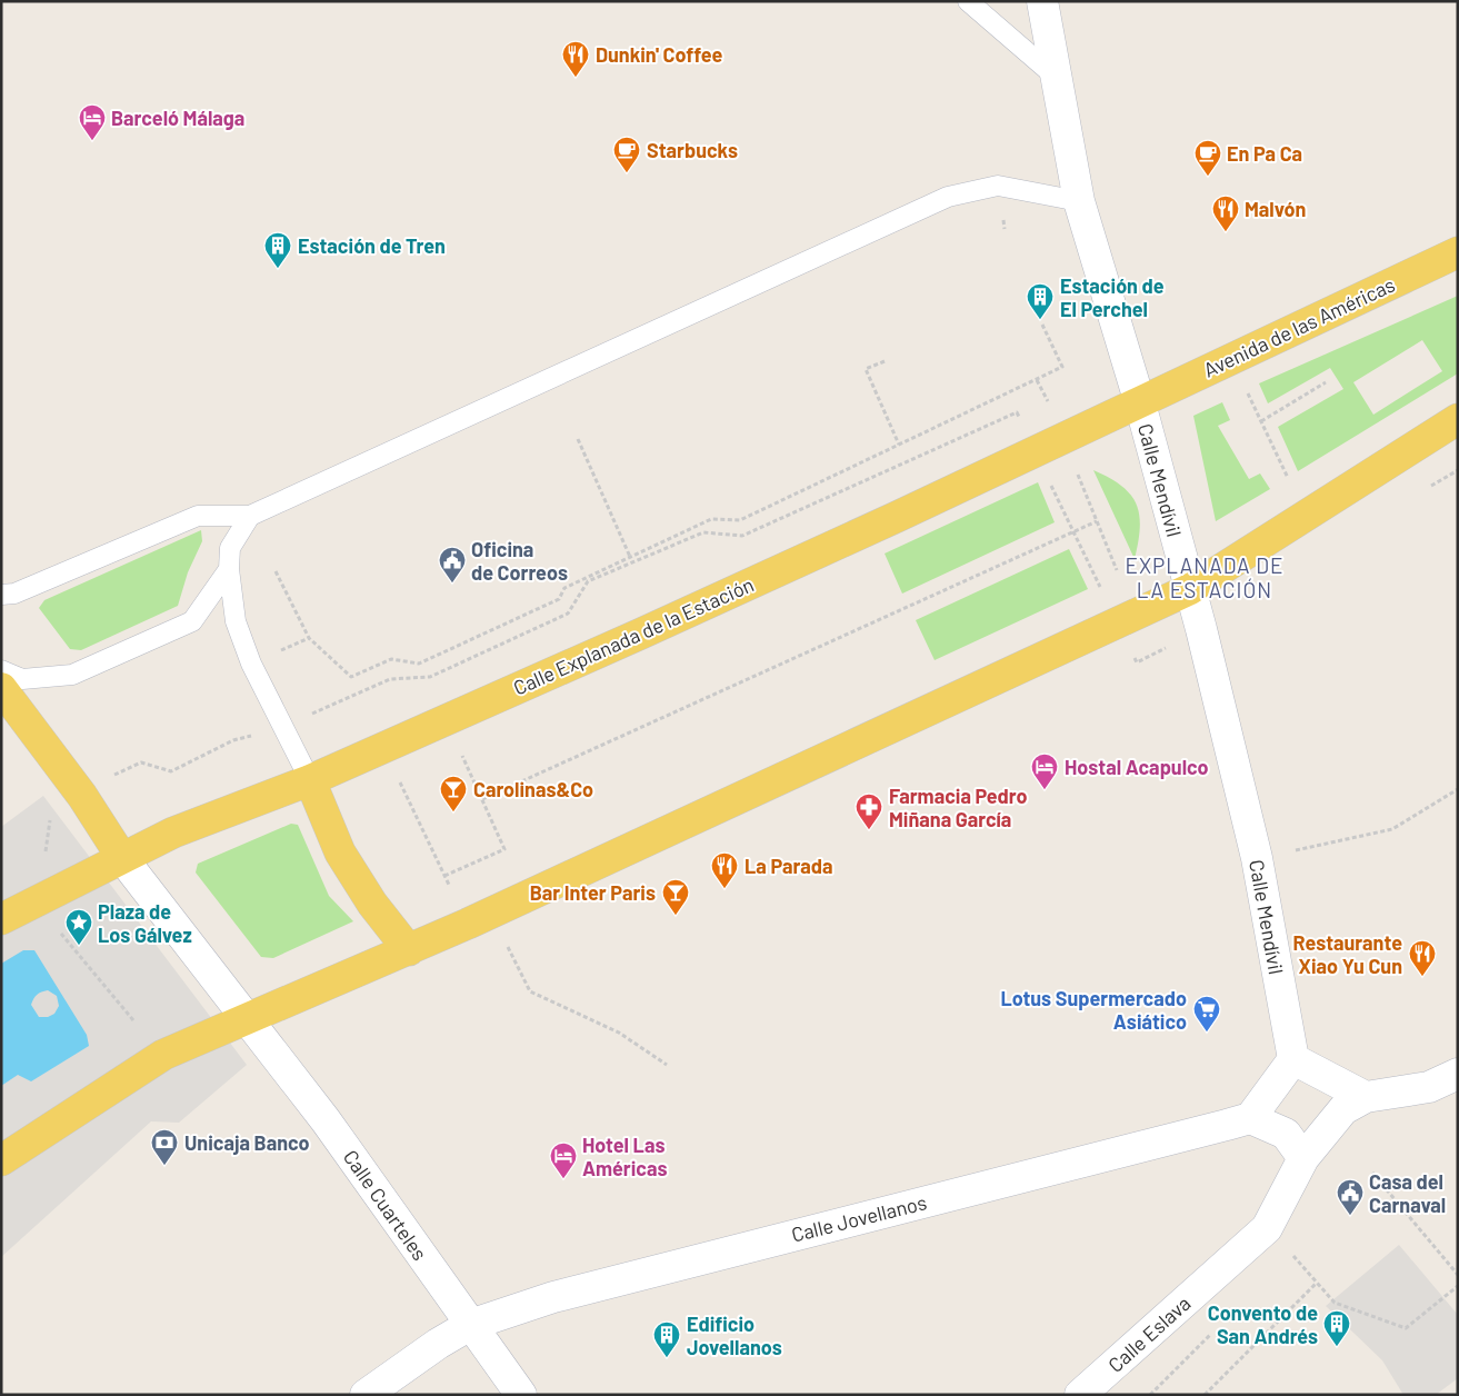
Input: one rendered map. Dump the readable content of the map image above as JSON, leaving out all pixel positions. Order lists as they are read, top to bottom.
{
  "streets": {
    "main road": ["Avenida de las Américas", "Calle Explanada de la Estación"],
    "street": [
      "Calle Mendívil",
      "Calle Cuarteles",
      "Calle Jovellanos",
      "Calle Eslava"
    ]
  },
  "crossings": [
    ["Avenida de las Américas", "Calle Mendívil"],
    ["Avenida de las Américas", "Calle Explanada de la Estación"],
    ["Calle Mendívil", "Calle Explanada de la Estación"],
    ["Calle Explanada de la Estación", "Calle Cuarteles"],
    ["Calle Cuarteles", "Calle Jovellanos"]
  ],
  "districts": ["EXPLANADA DE LA ESTACIÓN"],
  "places": {
    "restaurant": [
      "Dunkin' Coffee",
      "Malvón",
      "La Parada",
      "Restaurante Xiao Yu Cun"
    ],
    "hotel": ["Barceló Málaga", "Hostal Acapulco", "Hotel Las Américas"],
    "cafe": ["Starbucks", "En Pa Ca"],
    "building": [
      "Estación de Tren",
      "Estación de El Perchel",
      "Convento de San Andrés",
      "Edificio Jovellanos"
    ],
    "public building": ["Oficina de Correos", "Casa del Carnaval"],
    "bar": ["Carolinas&Co", "Bar Inter Paris"],
    "pharmacy": ["Farmacia Pedro Miñana García"],
    "place": ["Plaza de Los Gálvez"],
    "supermarket": ["Lotus Supermercado Asiático"],
    "bank": ["Unicaja Banco"]
  }
}
